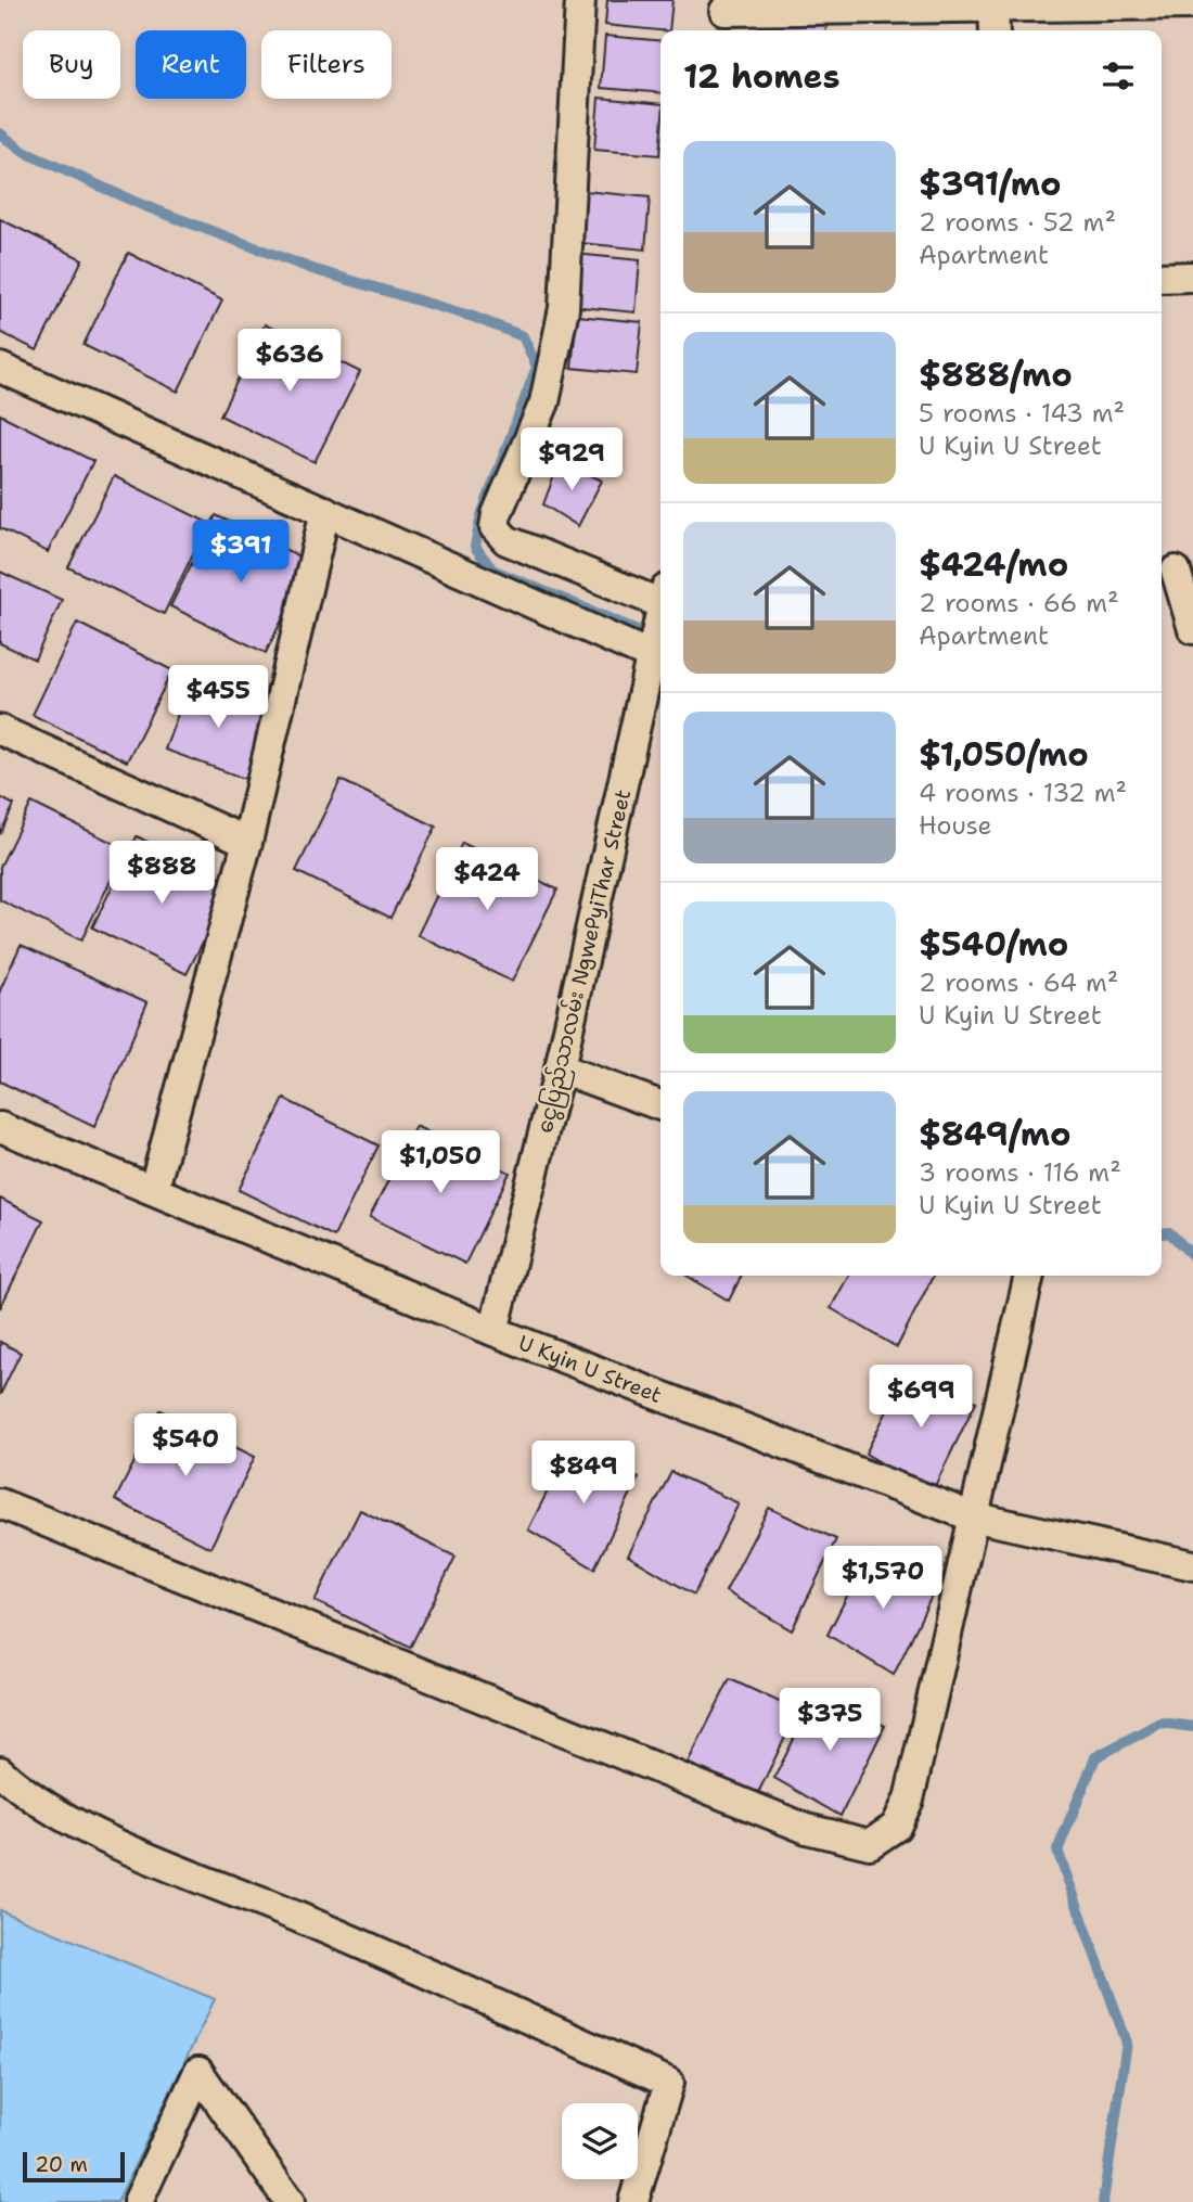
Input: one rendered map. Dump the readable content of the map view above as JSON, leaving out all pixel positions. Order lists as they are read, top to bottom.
{
  "streets": {
    "street": ["ငွေပြည်သာလမ်း NgwePyiThar Street", "U Kyin U Street"]
  },
  "crossings": [
    ["ငွေပြည်သာလမ်း NgwePyiThar Street", "U Kyin U Street"]
  ],
  "scale_bar": "20 m",
  "page": {
    "chip": ["Buy", "Rent", "Filters"],
    "heading": "12 homes",
    "list": [
      {
        "name": "$391/mo",
        "note": "2 rooms · 52 m² · Apartment"
      },
      {
        "name": "$888/mo",
        "note": "5 rooms · 143 m² · U Kyin U Street"
      },
      {
        "name": "$424/mo",
        "note": "2 rooms · 66 m² · Apartment"
      },
      {
        "name": "$1,050/mo",
        "note": "4 rooms · 132 m² · House"
      },
      {
        "name": "$540/mo",
        "note": "2 rooms · 64 m² · U Kyin U Street"
      },
      {
        "name": "$849/mo",
        "note": "3 rooms · 116 m² · U Kyin U Street"
      }
    ],
    "price": [
      "$636",
      "$929",
      "$391",
      "$455",
      "$888",
      "$424",
      "$1,050",
      "$699",
      "$540",
      "$849",
      "$1,570",
      "$375"
    ],
    "scale": "20 m"
  }
}
